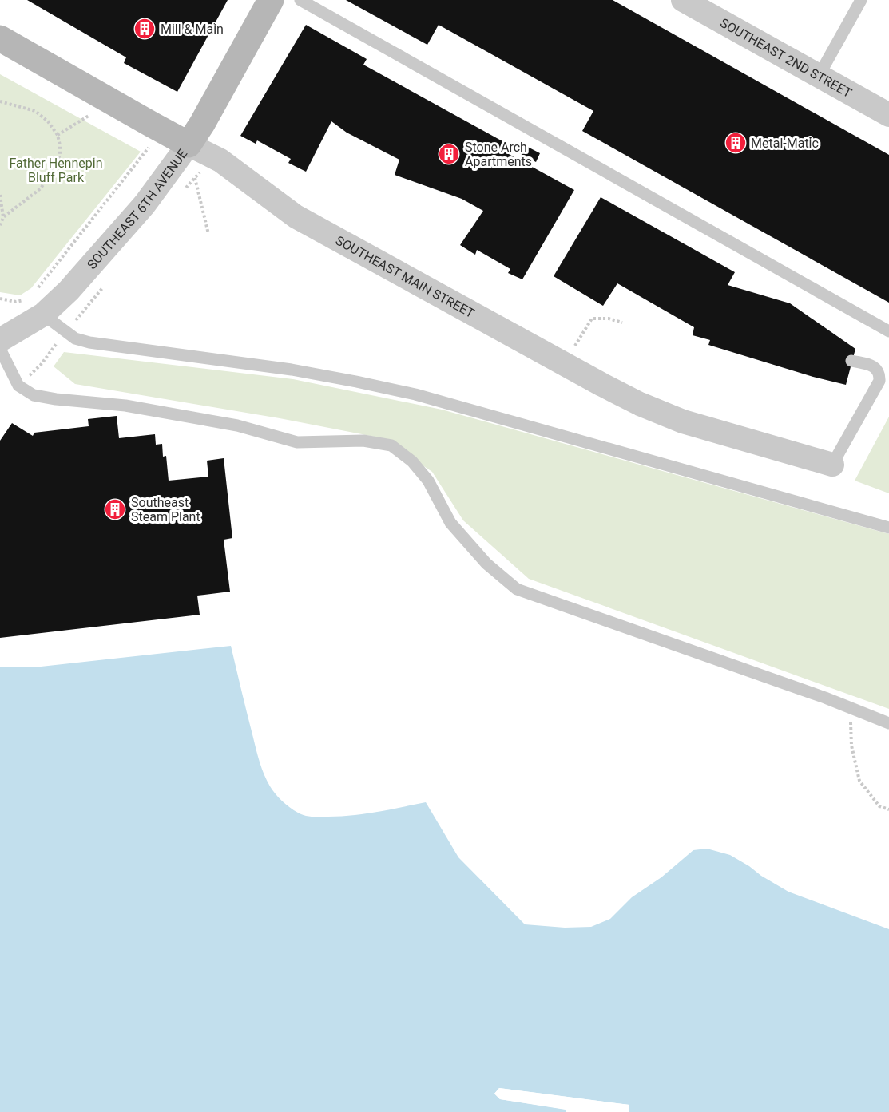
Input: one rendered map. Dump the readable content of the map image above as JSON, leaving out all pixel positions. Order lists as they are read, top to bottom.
{
  "streets": {
    "street": ["SOUTHEAST 2ND STREET", "SOUTHEAST 6TH AVENUE", "SOUTHEAST MAIN STREET"]
  },
  "crossings": [
    ["SOUTHEAST 6TH AVENUE", "SOUTHEAST MAIN STREET"]
  ],
  "parks": ["Father Hennepin Bluff Park"],
  "places": {
    "building": [
      "Mill & Main",
      "Metal-Matic",
      "Stone Arch Apartments",
      "Southeast Steam Plant"
    ]
  }
}
